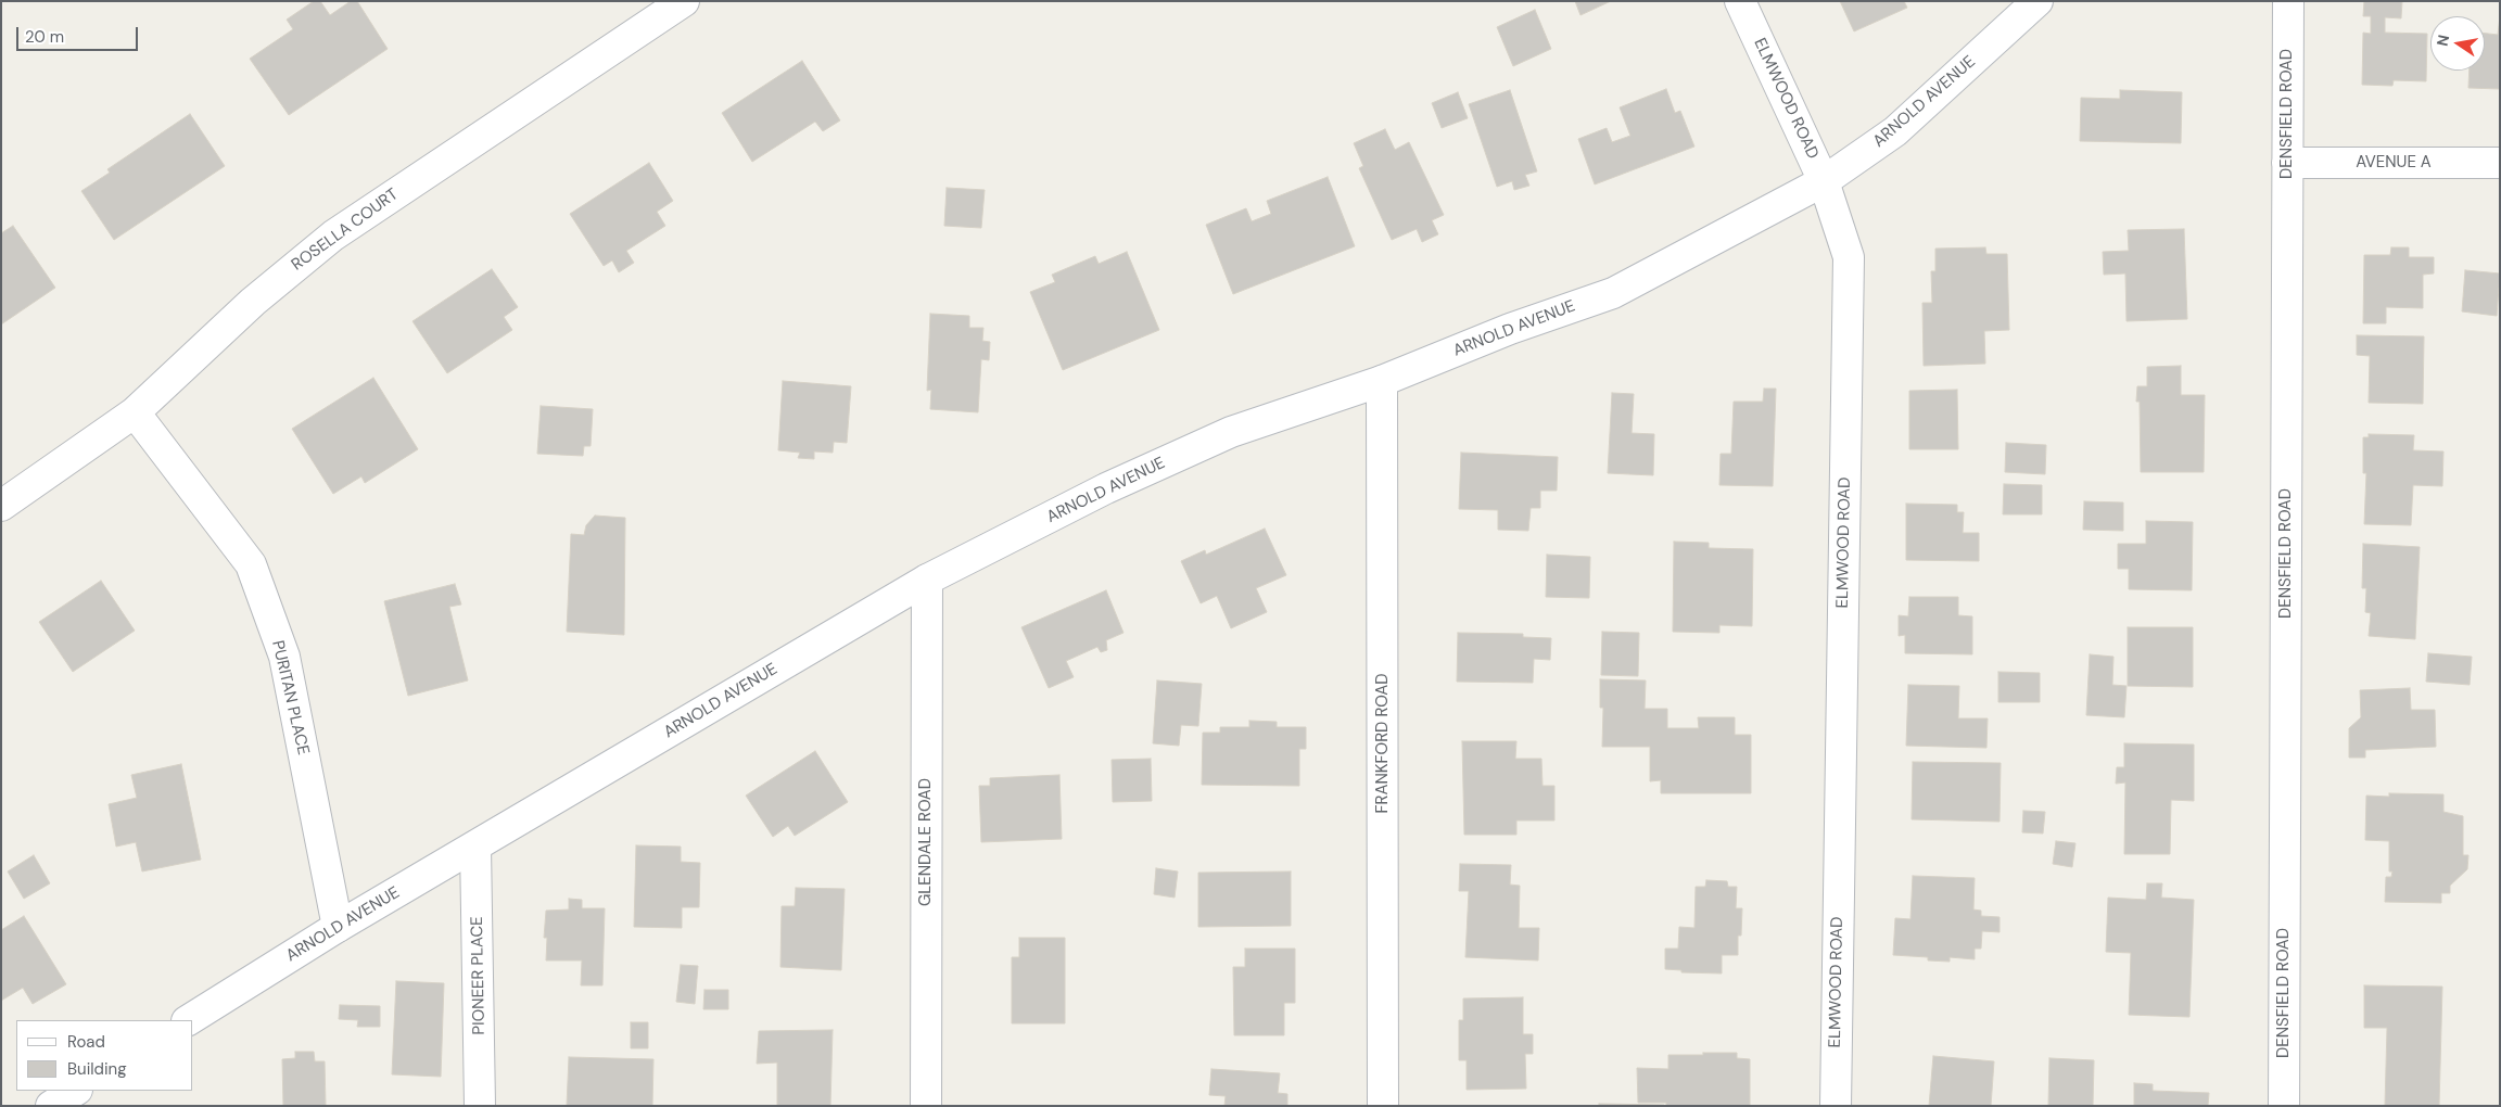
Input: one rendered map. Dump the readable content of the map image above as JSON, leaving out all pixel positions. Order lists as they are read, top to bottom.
{
  "streets": {
    "street": [
      "ELMWOOD ROAD",
      "ARNOLD AVENUE",
      "DENSFIELD ROAD",
      "AVENUE A",
      "ROSELLA COURT",
      "PURITAN PLACE",
      "FRANKFORD ROAD",
      "GLENDALE ROAD",
      "PIONEER PLACE"
    ]
  },
  "crossings": [
    ["ELMWOOD ROAD", "ARNOLD AVENUE"],
    ["ARNOLD AVENUE", "PURITAN PLACE"],
    ["ARNOLD AVENUE", "FRANKFORD ROAD"],
    ["ARNOLD AVENUE", "GLENDALE ROAD"],
    ["ARNOLD AVENUE", "PIONEER PLACE"],
    ["DENSFIELD ROAD", "AVENUE A"],
    ["ROSELLA COURT", "PURITAN PLACE"]
  ],
  "legend": ["Road", "Building"],
  "scale_bar": "20 m",
  "north": "left"
}
